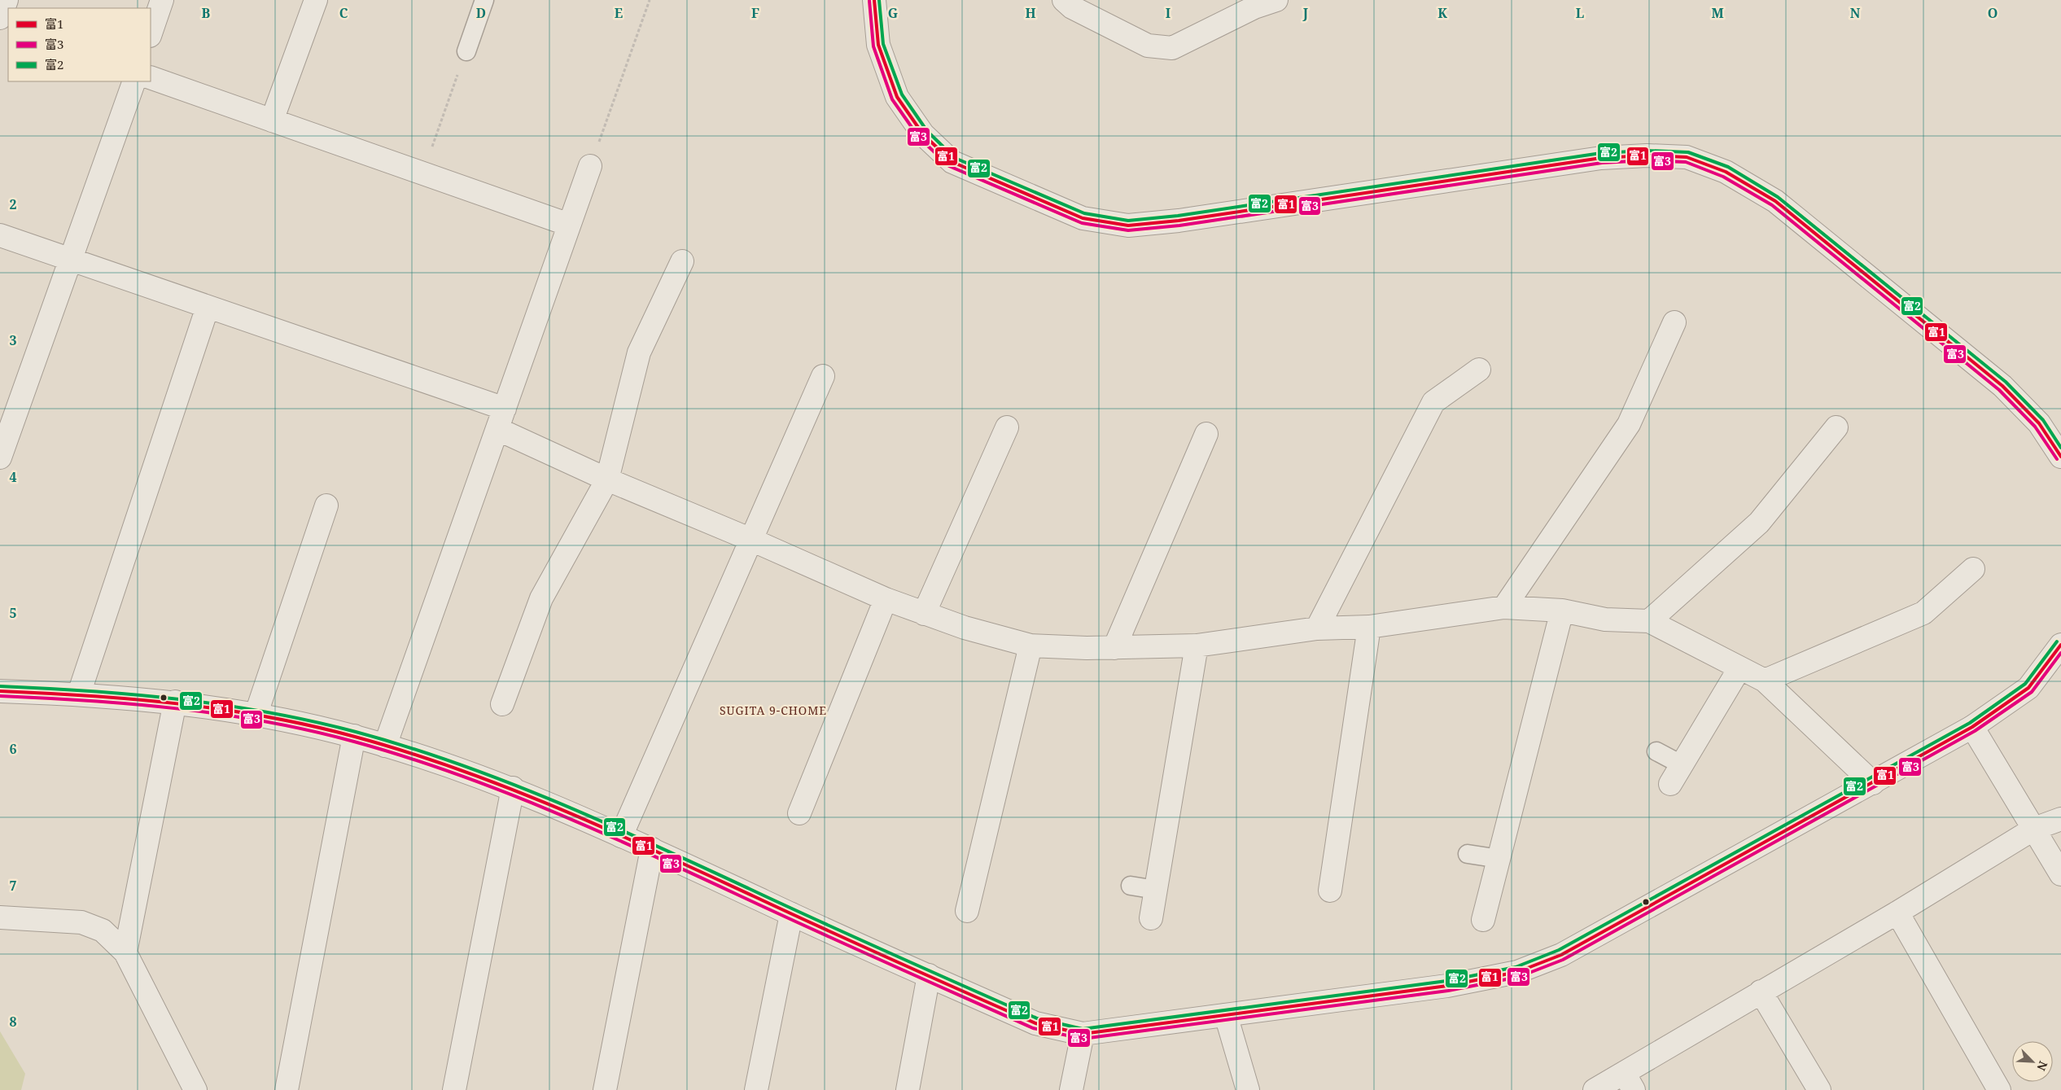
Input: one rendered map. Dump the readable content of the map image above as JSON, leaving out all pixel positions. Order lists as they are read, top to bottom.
{
  "districts": ["SUGITA 9-CHOME"],
  "lines": ["transit line 富1", "transit line 富2", "transit line 富3"],
  "legend": ["富1", "富3", "富2"],
  "north": "bottom right",
  "grid": {
    "columns": [
      "B",
      "C",
      "D",
      "E",
      "F",
      "G",
      "H",
      "I",
      "J",
      "K",
      "L",
      "M",
      "N",
      "O"
    ],
    "rows": [
      "2",
      "3",
      "4",
      "5",
      "6",
      "7",
      "8"
    ]
  }
}
